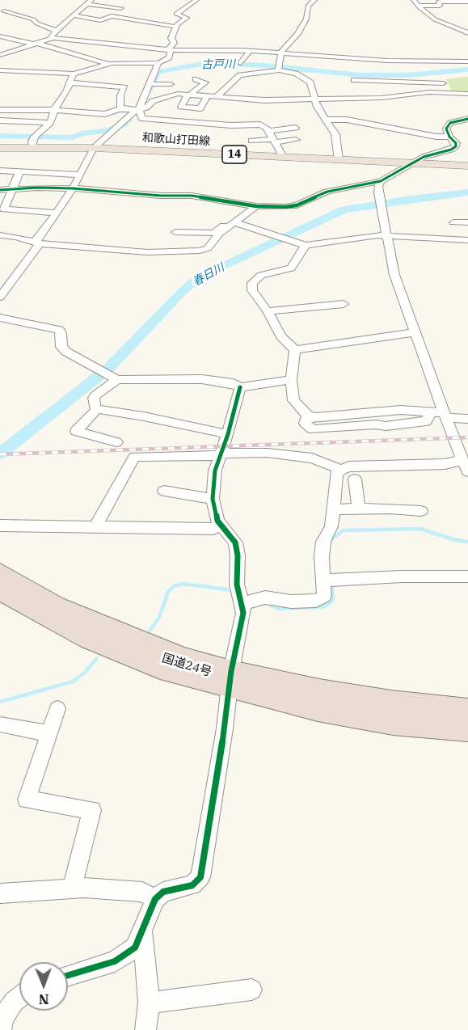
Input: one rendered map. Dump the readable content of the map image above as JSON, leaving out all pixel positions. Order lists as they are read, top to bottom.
{
  "streets": {
    "highway": ["国道24号"],
    "main road": ["和歌山打田線", "14"]
  },
  "water": ["古戸川", "春日川"],
  "north": "bottom"
}
